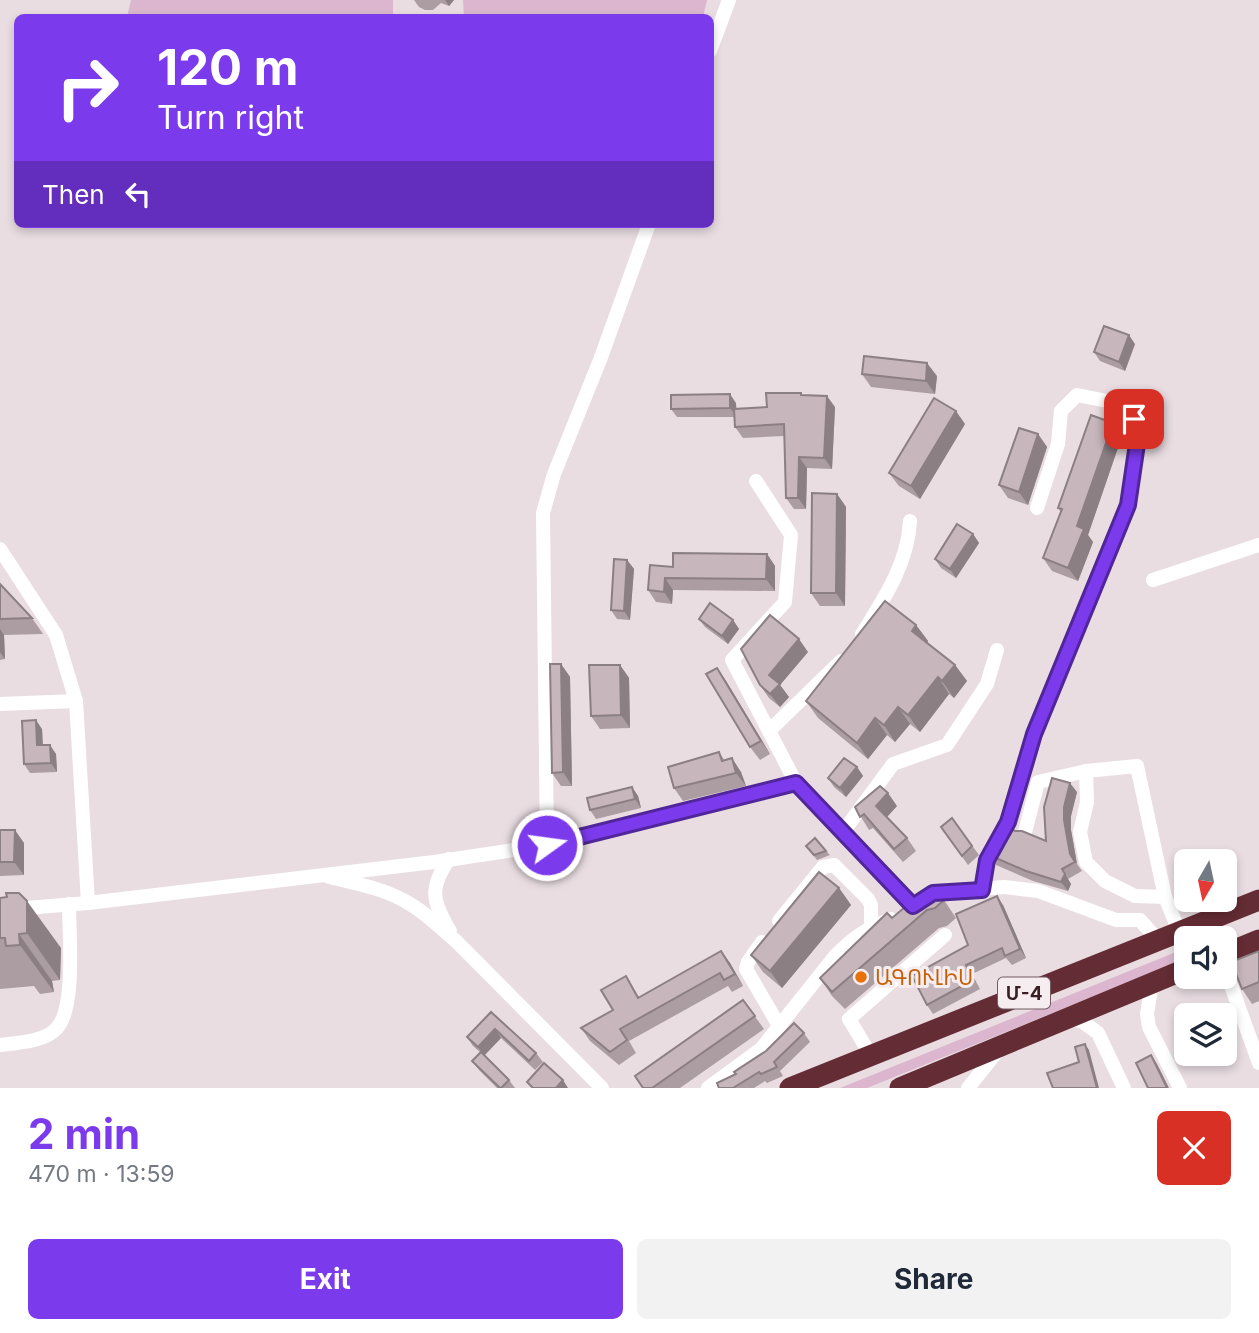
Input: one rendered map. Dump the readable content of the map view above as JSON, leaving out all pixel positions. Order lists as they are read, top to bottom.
{
  "streets": {
    "highway": ["Մ-4"]
  },
  "places": ["ԱԳՈՒԼԻՍ"],
  "north": "bottom",
  "page": {
    "turn": ["120 m", "Turn right"],
    "then": "Then",
    "heading": ["2 min", "470 m · 13:59"],
    "buttons": ["Exit", "Share"]
  }
}
